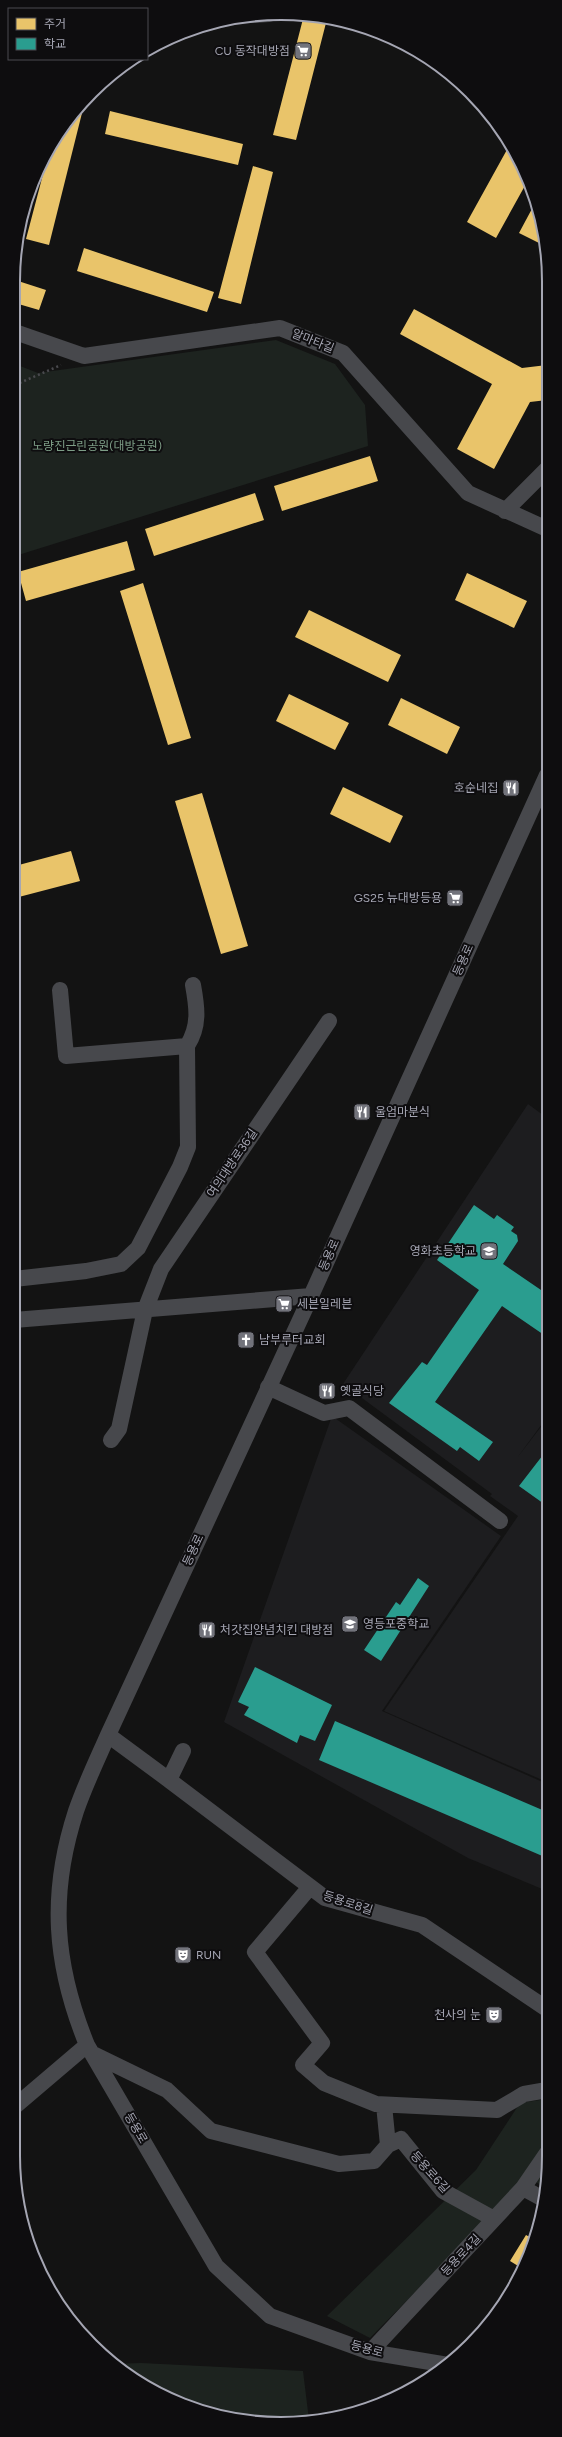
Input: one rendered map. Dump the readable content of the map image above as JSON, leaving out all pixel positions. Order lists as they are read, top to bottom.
{
  "streets": {
    "street": [
      "알마타길",
      "등용로",
      "여의대방로36길",
      "등용로8길",
      "등용로6길",
      "등용로4길"
    ]
  },
  "crossings": [
    ["등용로", "등용로4길"],
    ["등용로6길", "등용로4길"]
  ],
  "parks": ["노량진근린공원(대방공원)"],
  "places": {
    "supermarket": ["CU 동작대방점", "GS25 뉴대방등용", "세븐일레븐"],
    "restaurant": [
      "호순네집",
      "울엄마분식",
      "옛골식당",
      "처갓집양념치킨 대방점"
    ],
    "school or university": ["영화초등학교", "영등포중학교"],
    "church": ["남부루터교회"],
    "theatre": ["RUN", "천사의 눈"]
  },
  "legend": ["주거", "학교"]
}
